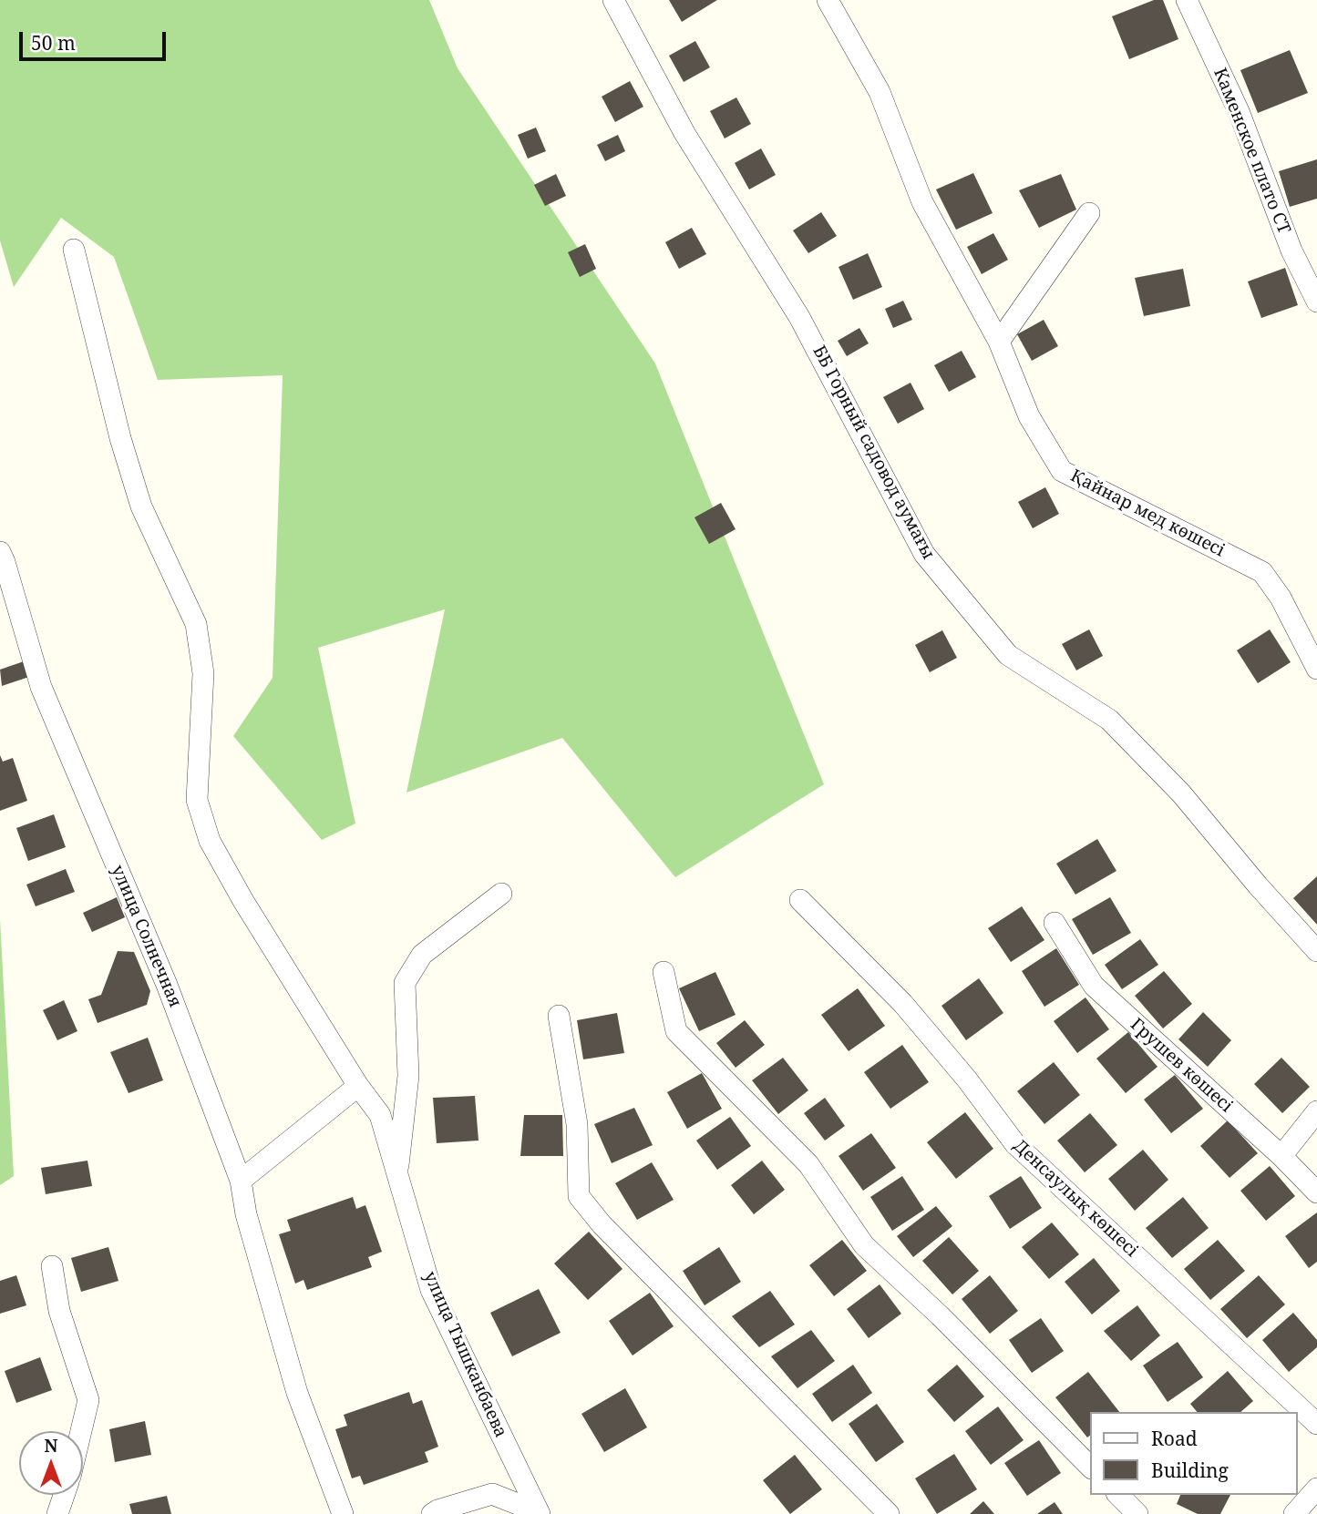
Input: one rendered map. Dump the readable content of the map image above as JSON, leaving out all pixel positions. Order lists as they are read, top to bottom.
{
  "streets": {
    "street": [
      "Каменское плато СТ",
      "ББ Горный садовод аумағы",
      "Қайнар мед көшесі",
      "улица Солнечная",
      "Грушев көшесі",
      "Денсаулық көшесі",
      "улица Тышканбаева"
    ]
  },
  "legend": ["Road", "Building"],
  "scale_bar": "50 m",
  "north": "top"
}
